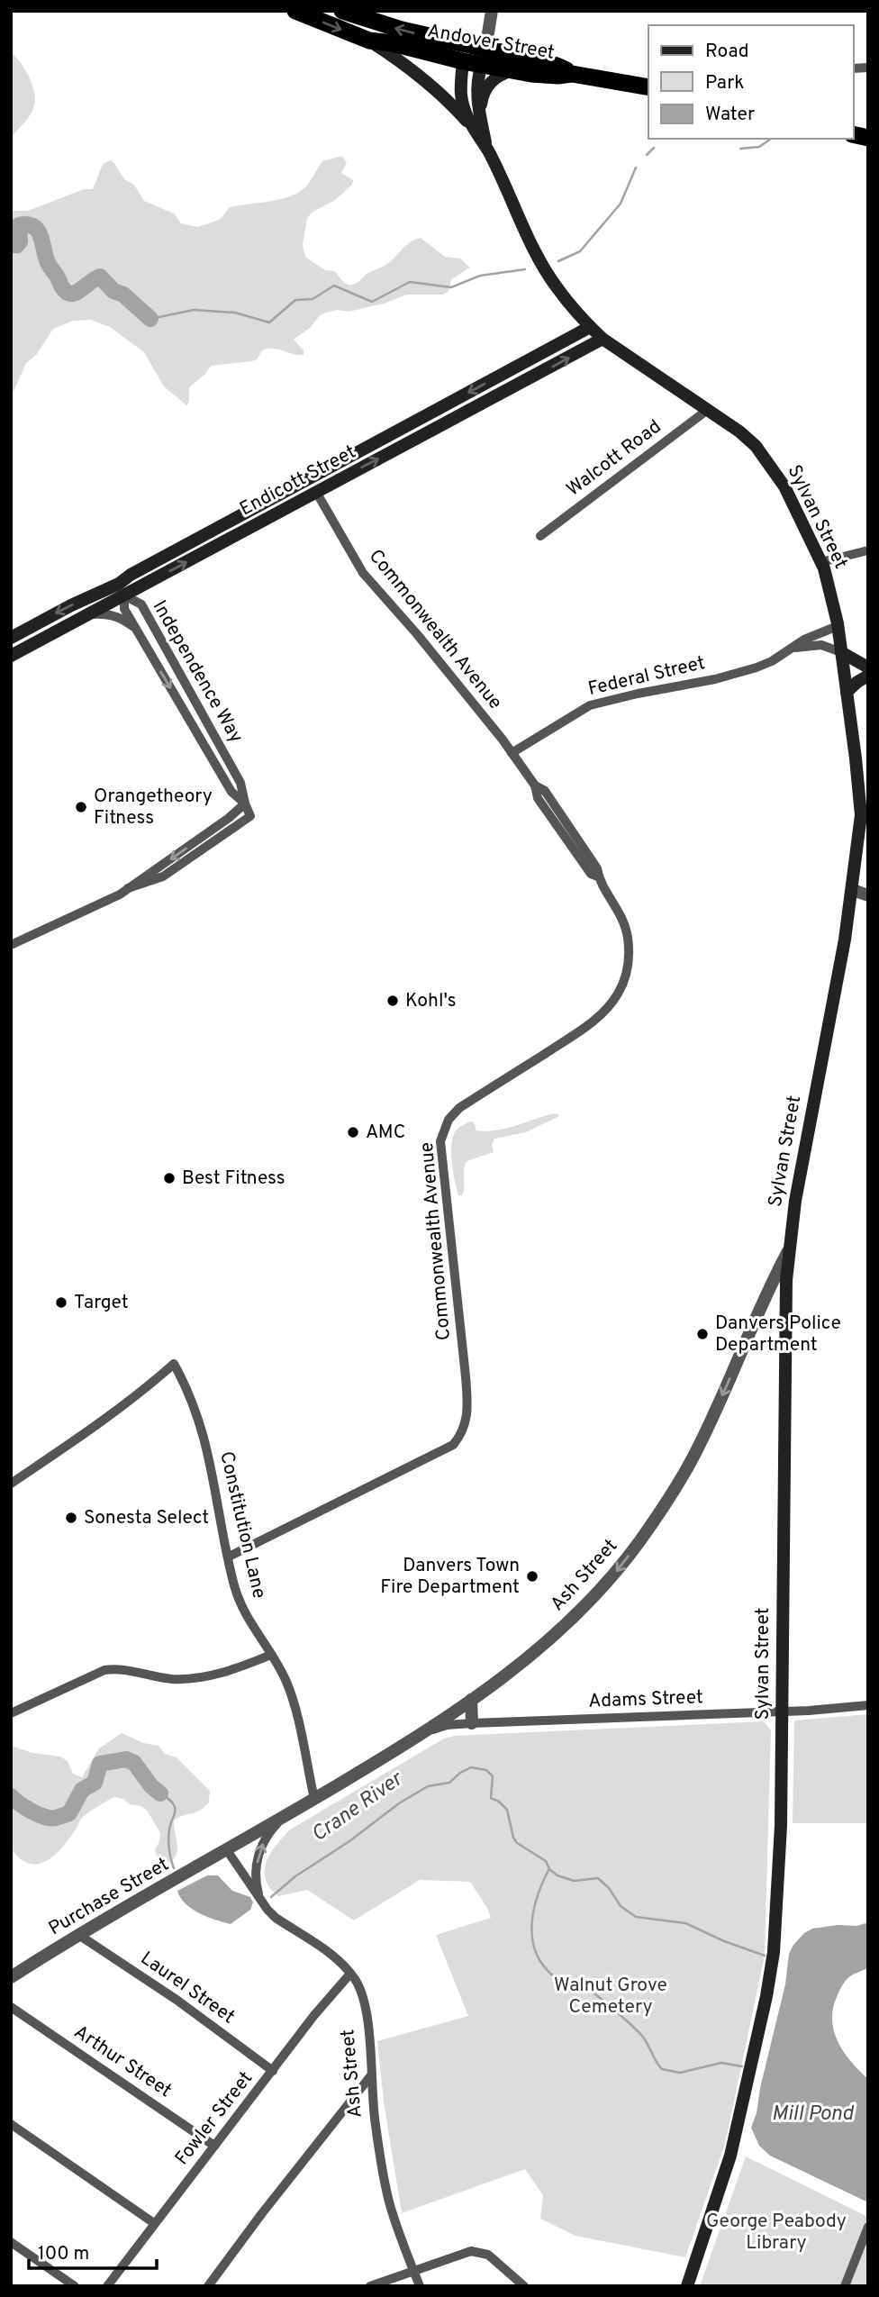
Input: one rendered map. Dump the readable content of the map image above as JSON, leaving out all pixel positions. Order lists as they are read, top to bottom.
{
  "streets": {
    "highway": ["Andover Street"],
    "main road": ["Endicott Street", "Sylvan Street"],
    "street": [
      "Walcott Road",
      "Commonwealth Avenue",
      "Independence Way",
      "Federal Street",
      "Constitution Lane",
      "Ash Street",
      "Adams Street",
      "Purchase Street",
      "Laurel Street",
      "Arthur Street",
      "Fowler Street"
    ]
  },
  "crossings": [
    ["Andover Street", "Sylvan Street"],
    ["Walcott Road", "Sylvan Street"],
    ["Endicott Street", "Sylvan Street"],
    ["Endicott Street", "Commonwealth Avenue"],
    ["Endicott Street", "Independence Way"],
    ["Sylvan Street", "Federal Street"],
    ["Sylvan Street", "Ash Street"],
    ["Sylvan Street", "Adams Street"],
    ["Commonwealth Avenue", "Federal Street"],
    ["Commonwealth Avenue", "Constitution Lane"],
    ["Constitution Lane", "Ash Street"],
    ["Ash Street", "Adams Street"],
    ["Ash Street", "Purchase Street"],
    ["Ash Street", "Fowler Street"],
    ["Purchase Street", "Laurel Street"],
    ["Laurel Street", "Fowler Street"],
    ["Arthur Street", "Fowler Street"]
  ],
  "water": ["Crane River", "Mill Pond"],
  "parks": ["Walnut Grove Cemetery", "George Peabody Library"],
  "places": [
    "Orangetheory Fitness",
    "Kohl's",
    "AMC",
    "Best Fitness",
    "Target",
    "Danvers Police Department",
    "Sonesta Select",
    "Danvers Town Fire Department"
  ],
  "legend": ["Road", "Park", "Water"],
  "scale_bar": "100 m"
}
